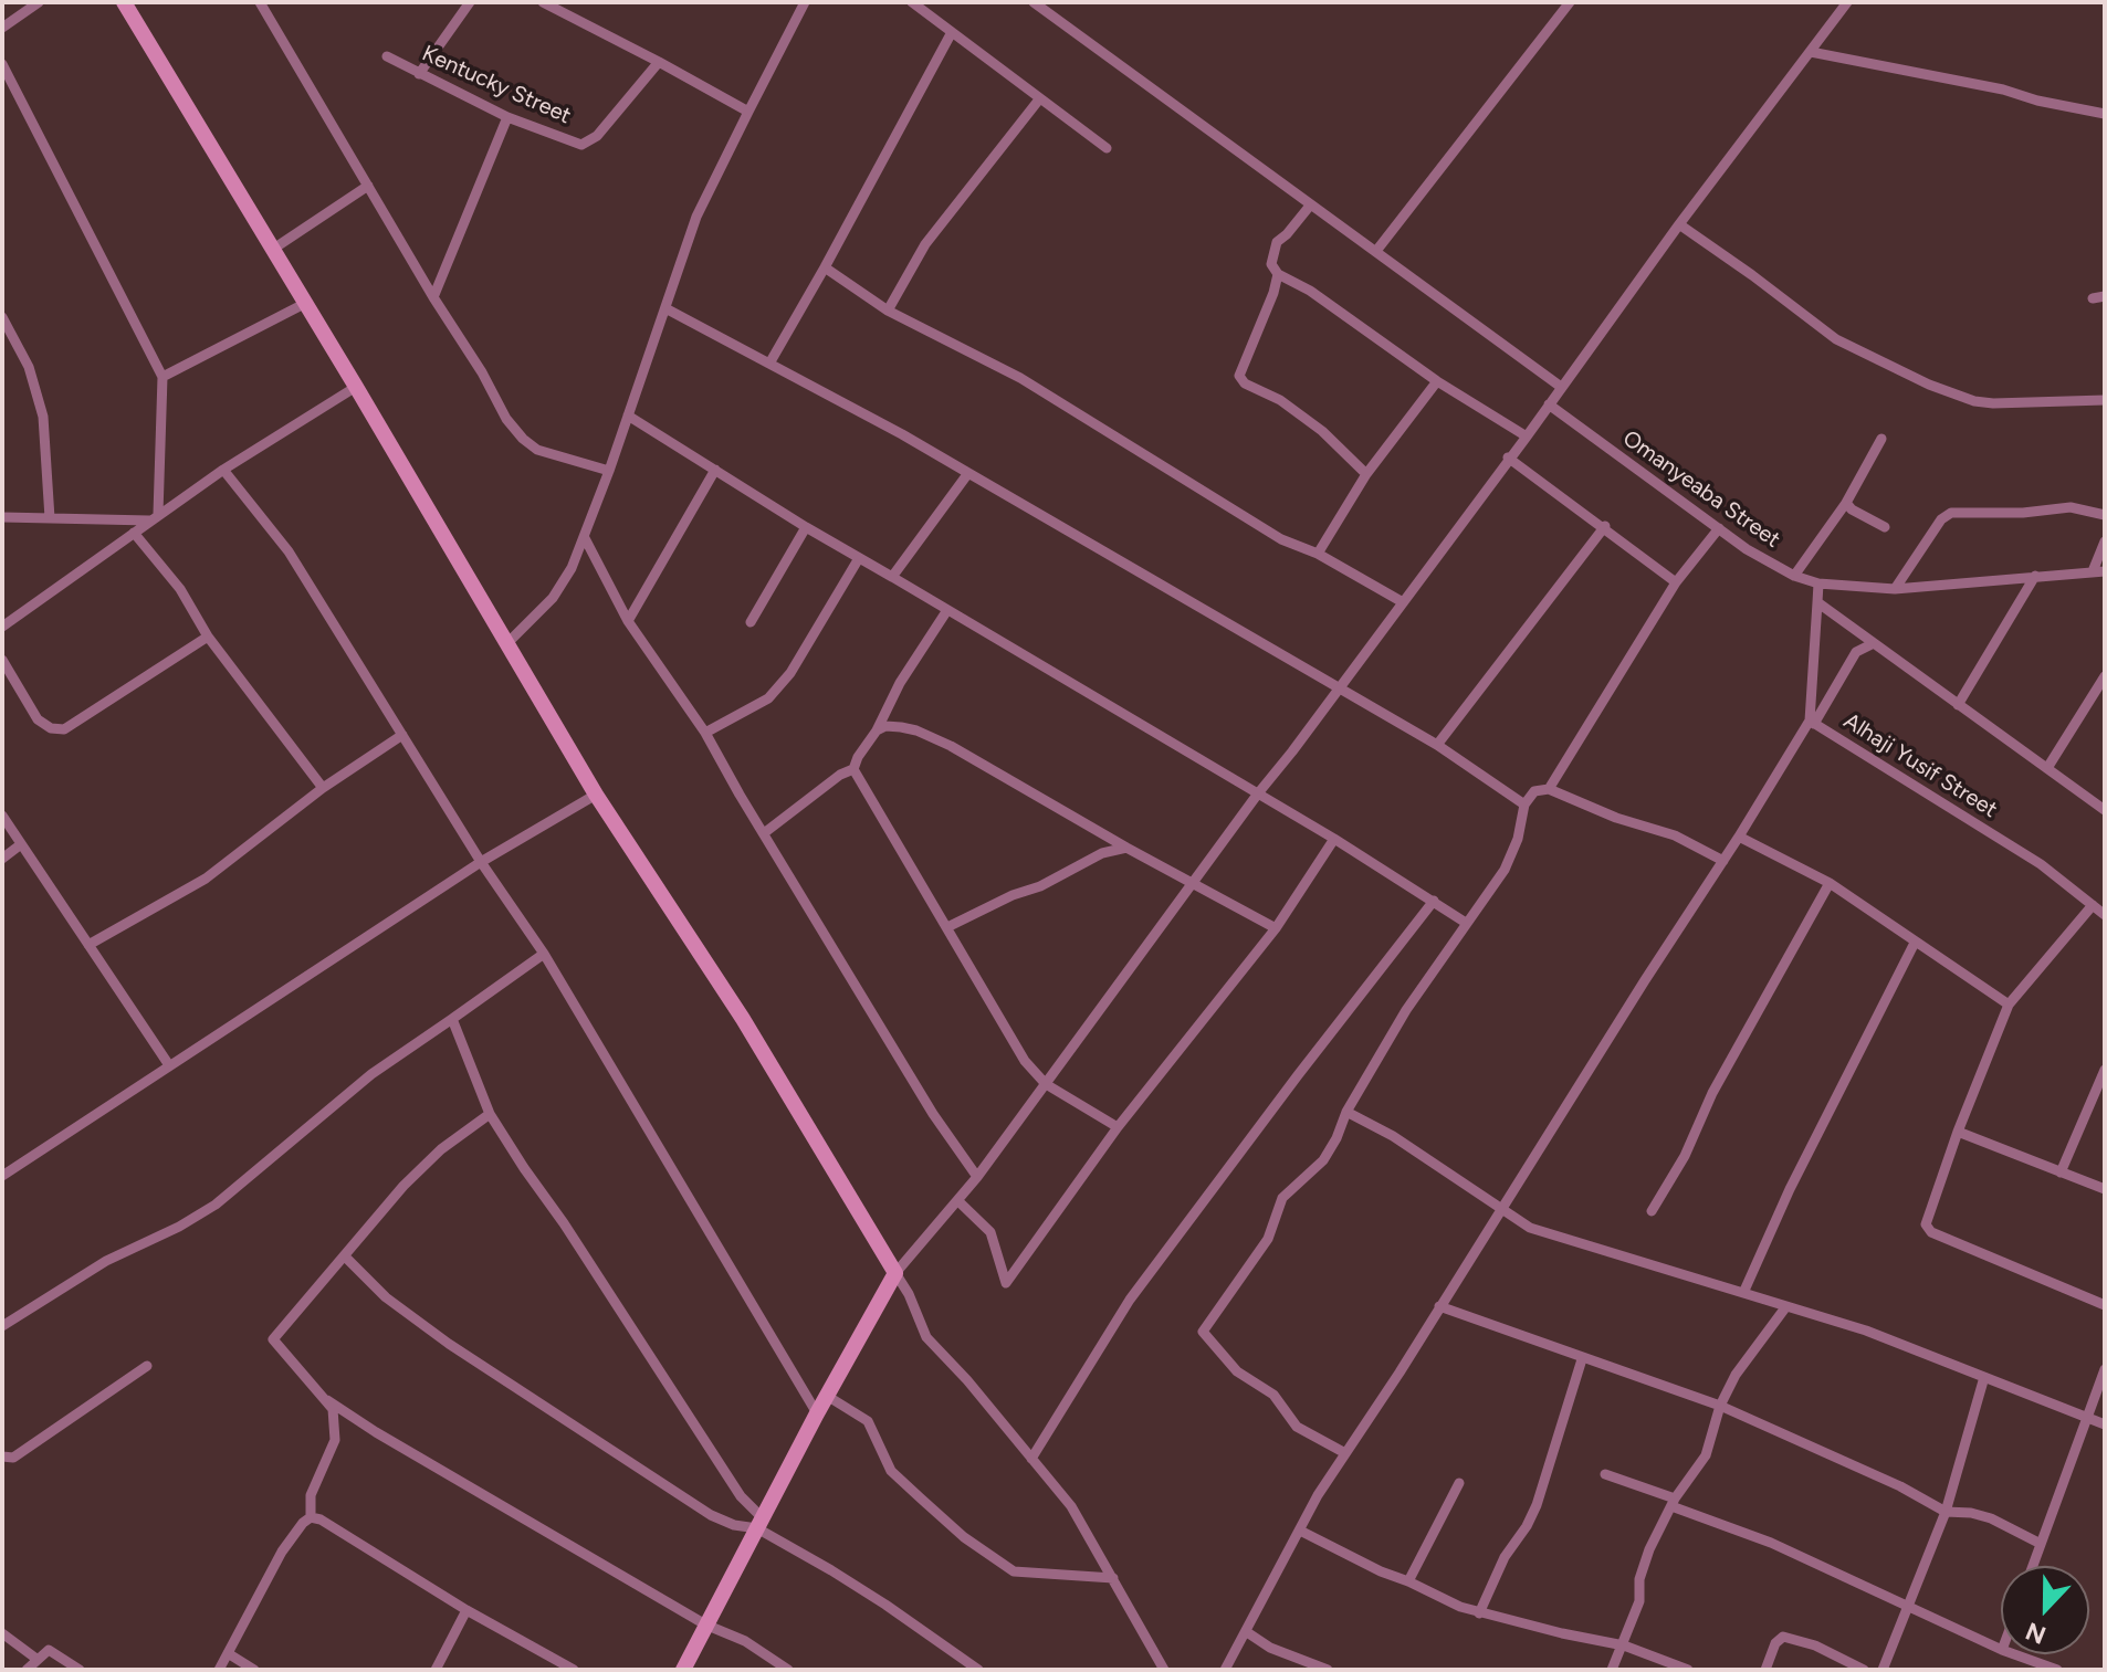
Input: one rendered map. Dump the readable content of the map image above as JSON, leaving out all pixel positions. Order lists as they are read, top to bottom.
{
  "streets": {
    "street": ["Kentucky Street", "Omanyeaba Street", "Alhaji Yusif Street"]
  },
  "crossings": [
    ["Omanyeaba Street", "Alhaji Yusif Street"]
  ],
  "north": "bottom"
}
